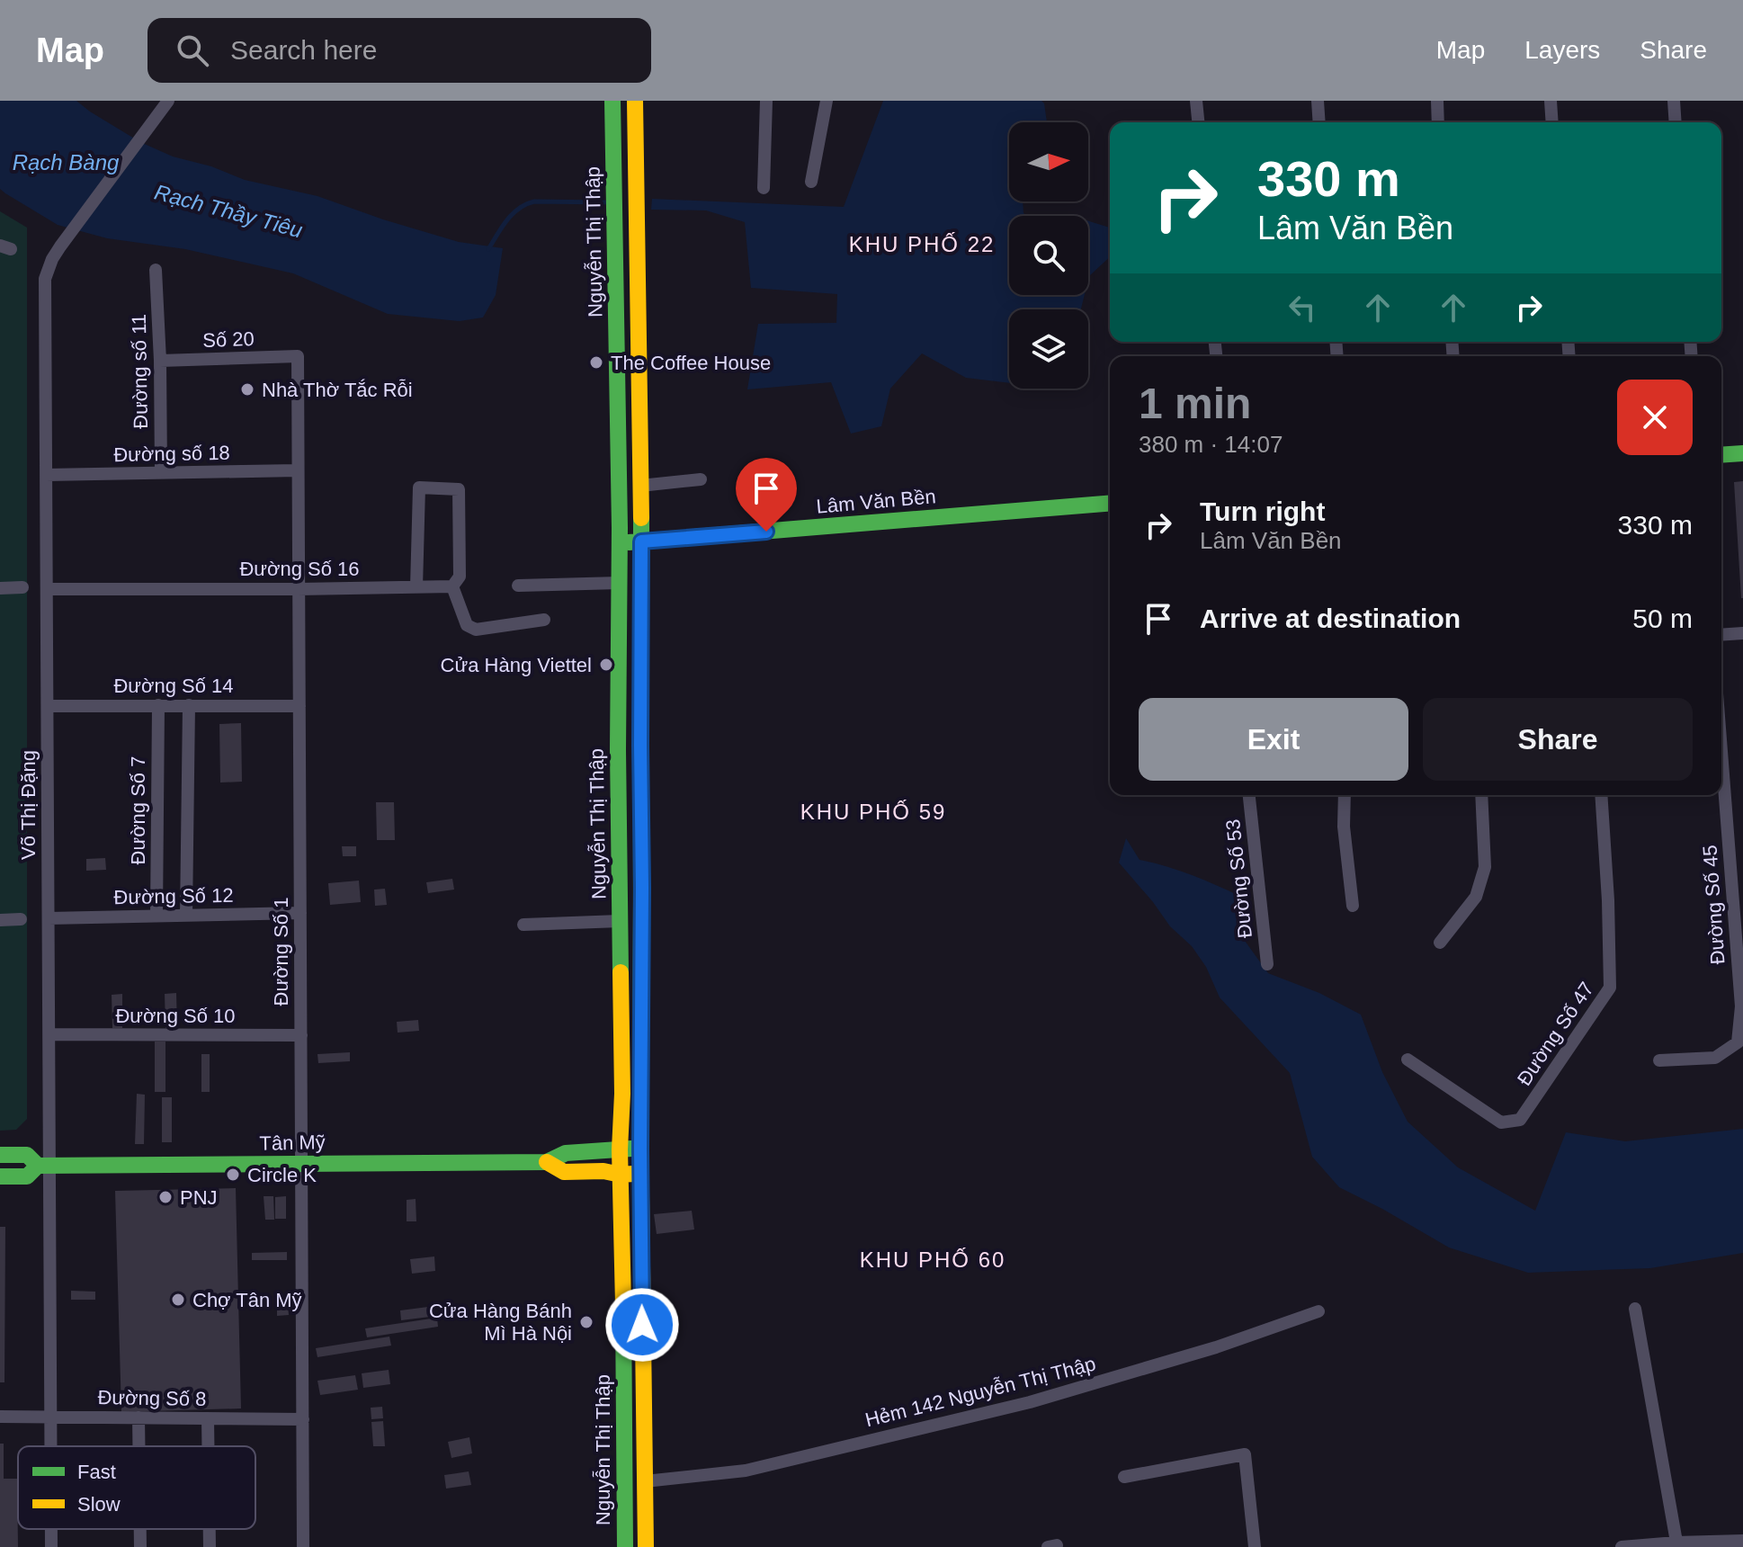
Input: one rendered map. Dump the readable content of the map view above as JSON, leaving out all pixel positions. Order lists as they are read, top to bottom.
{
  "streets": {
    "main road": ["Nguyễn Thị Thập", "Lâm Văn Bền", "Tân Mỹ"],
    "street": [
      "Số 20",
      "Đường số 11",
      "Đường số 18",
      "Đường Số 16",
      "Đường Số 14",
      "Võ Thị Đặng",
      "Đường Số 7",
      "Đường Số 53",
      "Đường Số 12",
      "Đường Số 45",
      "Đường Số 1",
      "Đường Số 10",
      "Đường Số 47",
      "Hẻm 142 Nguyễn Thị Thập",
      "Đường Số 8"
    ]
  },
  "crossings": [
    ["Nguyễn Thị Thập", "Lâm Văn Bền"],
    ["Nguyễn Thị Thập", "Tân Mỹ"],
    ["Nguyễn Thị Thập", "Hẻm 142 Nguyễn Thị Thập"],
    ["Số 20", "Đường số 11"],
    ["Số 20", "Đường Số 1"],
    ["Đường số 11", "Đường số 18"],
    ["Đường số 18", "Võ Thị Đặng"],
    ["Đường số 18", "Đường Số 1"],
    ["Đường Số 16", "Võ Thị Đặng"],
    ["Đường Số 16", "Đường Số 1"],
    ["Đường Số 14", "Võ Thị Đặng"],
    ["Đường Số 14", "Đường Số 7"],
    ["Đường Số 14", "Đường Số 1"],
    ["Võ Thị Đặng", "Đường Số 12"],
    ["Võ Thị Đặng", "Đường Số 10"],
    ["Võ Thị Đặng", "Tân Mỹ"],
    ["Võ Thị Đặng", "Đường Số 8"],
    ["Đường Số 7", "Đường Số 12"],
    ["Đường Số 12", "Đường Số 1"],
    ["Đường Số 1", "Đường Số 10"],
    ["Đường Số 1", "Tân Mỹ"],
    ["Đường Số 1", "Đường Số 8"]
  ],
  "districts": ["KHU PHỐ 22", "KHU PHỐ 59", "KHU PHỐ 60"],
  "water": ["Rạch Bàng", "Rạch Thầy Tiêu"],
  "places": [
    "The Coffee House",
    "Nhà Thờ Tắc Rỗi",
    "Cửa Hàng Viettel",
    "Circle K",
    "PNJ",
    "Chợ Tân Mỹ",
    "Cửa Hàng Bánh Mì Hà Nội"
  ],
  "legend": ["Fast", "Slow"],
  "north": "right",
  "page": {
    "header": "Map",
    "search": "Search here",
    "nav": ["Map", "Layers", "Share"],
    "turn": ["330 m", "Lâm Văn Bền"],
    "heading": ["1 min", "380 m · 14:07"],
    "list": [
      {
        "name": "Turn right",
        "note": "Lâm Văn Bền",
        "value": "330 m"
      },
      {
        "name": "Arrive at destination",
        "value": "50 m"
      }
    ],
    "buttons": ["Exit", "Share"]
  }
}
